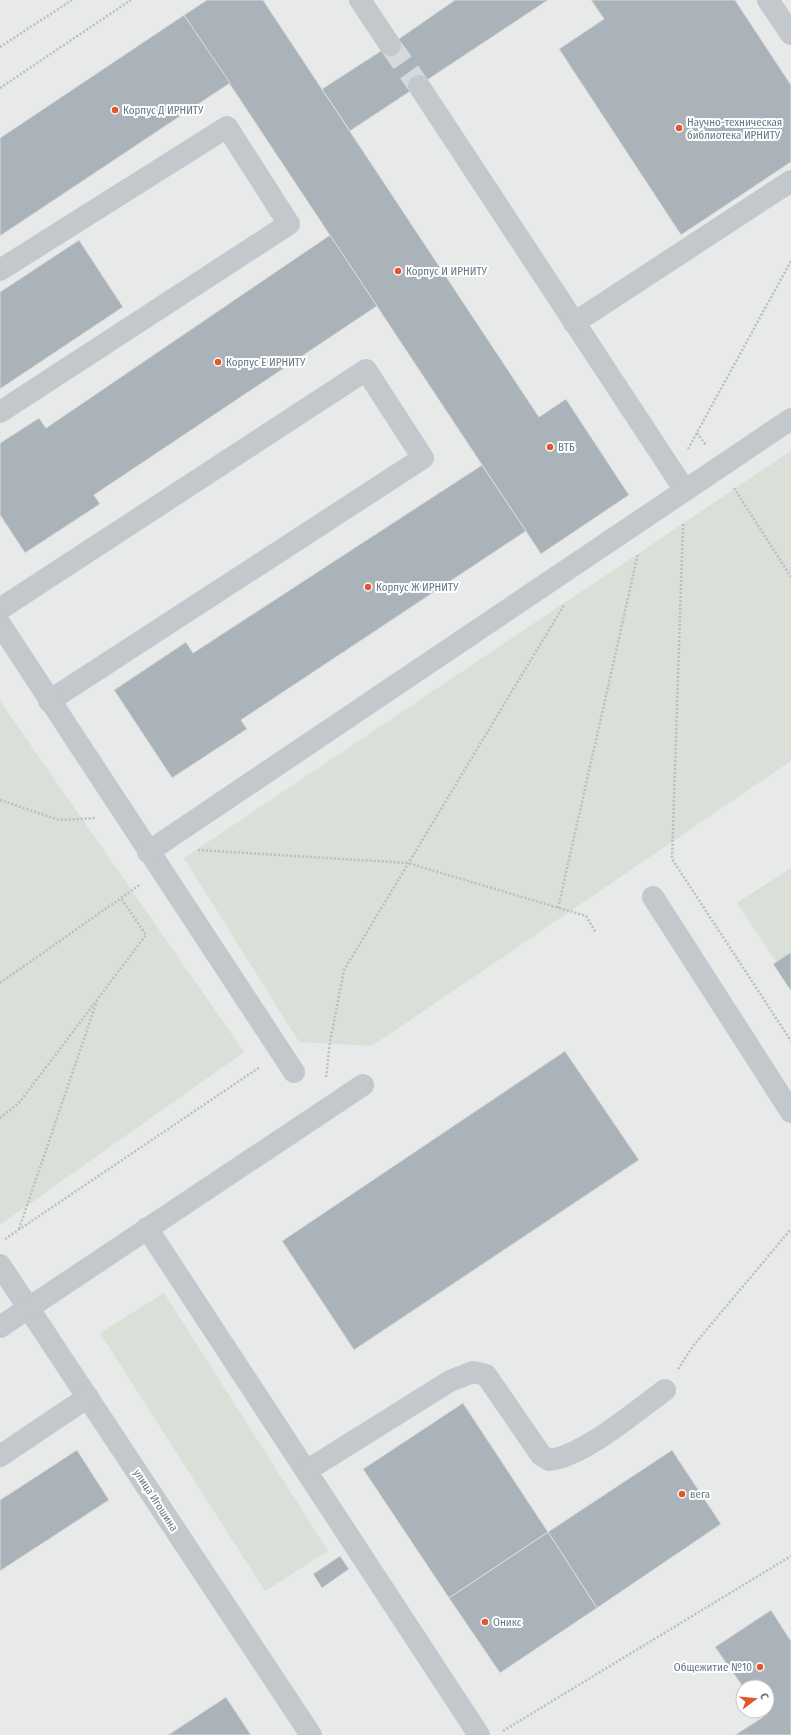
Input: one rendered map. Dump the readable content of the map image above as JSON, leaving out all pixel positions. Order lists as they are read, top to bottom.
{
  "streets": {
    "street": ["улица Игошина"]
  },
  "places": [
    "Корпус Д ИРНИТУ",
    "Научно-техническая библиотека ИРНИТУ",
    "Корпус И ИРНИТУ",
    "Корпус Е ИРНИТУ",
    "ВТБ",
    "Корпус Ж ИРНИТУ",
    "вега",
    "Оникс",
    "Общежитие №10"
  ],
  "north": "right"
}
